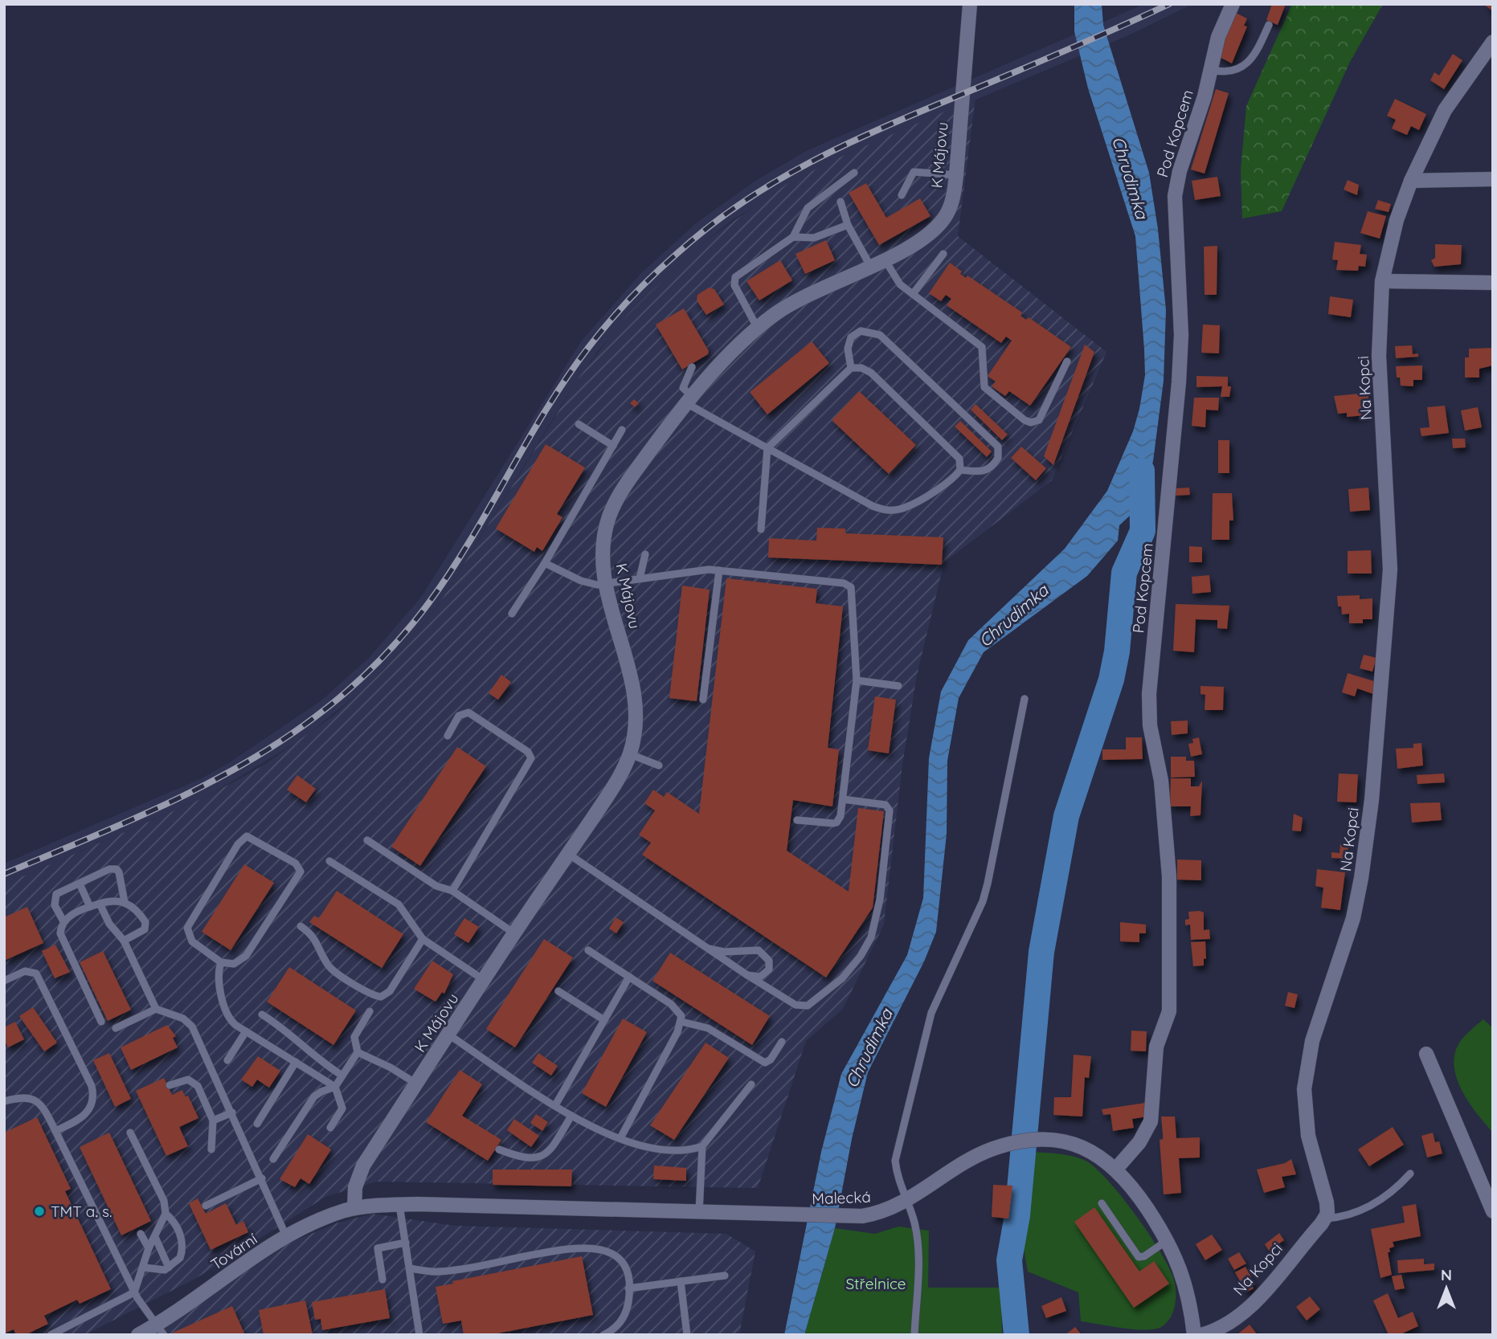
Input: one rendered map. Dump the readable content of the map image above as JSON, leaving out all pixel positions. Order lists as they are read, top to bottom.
{
  "streets": {
    "street": [
      "Pod Kopcem",
      "K Májovu",
      "Na Kopci",
      "Malecká",
      "Tovární"
    ]
  },
  "crossings": [
    ["Pod Kopcem", "Malecká"],
    ["K Májovu", "Malecká"],
    ["K Májovu", "Tovární"],
    ["Malecká", "Tovární"]
  ],
  "water": ["Chrudimka"],
  "parks": ["Střelnice"],
  "places": ["TMT a. s."],
  "north": "top"
}
